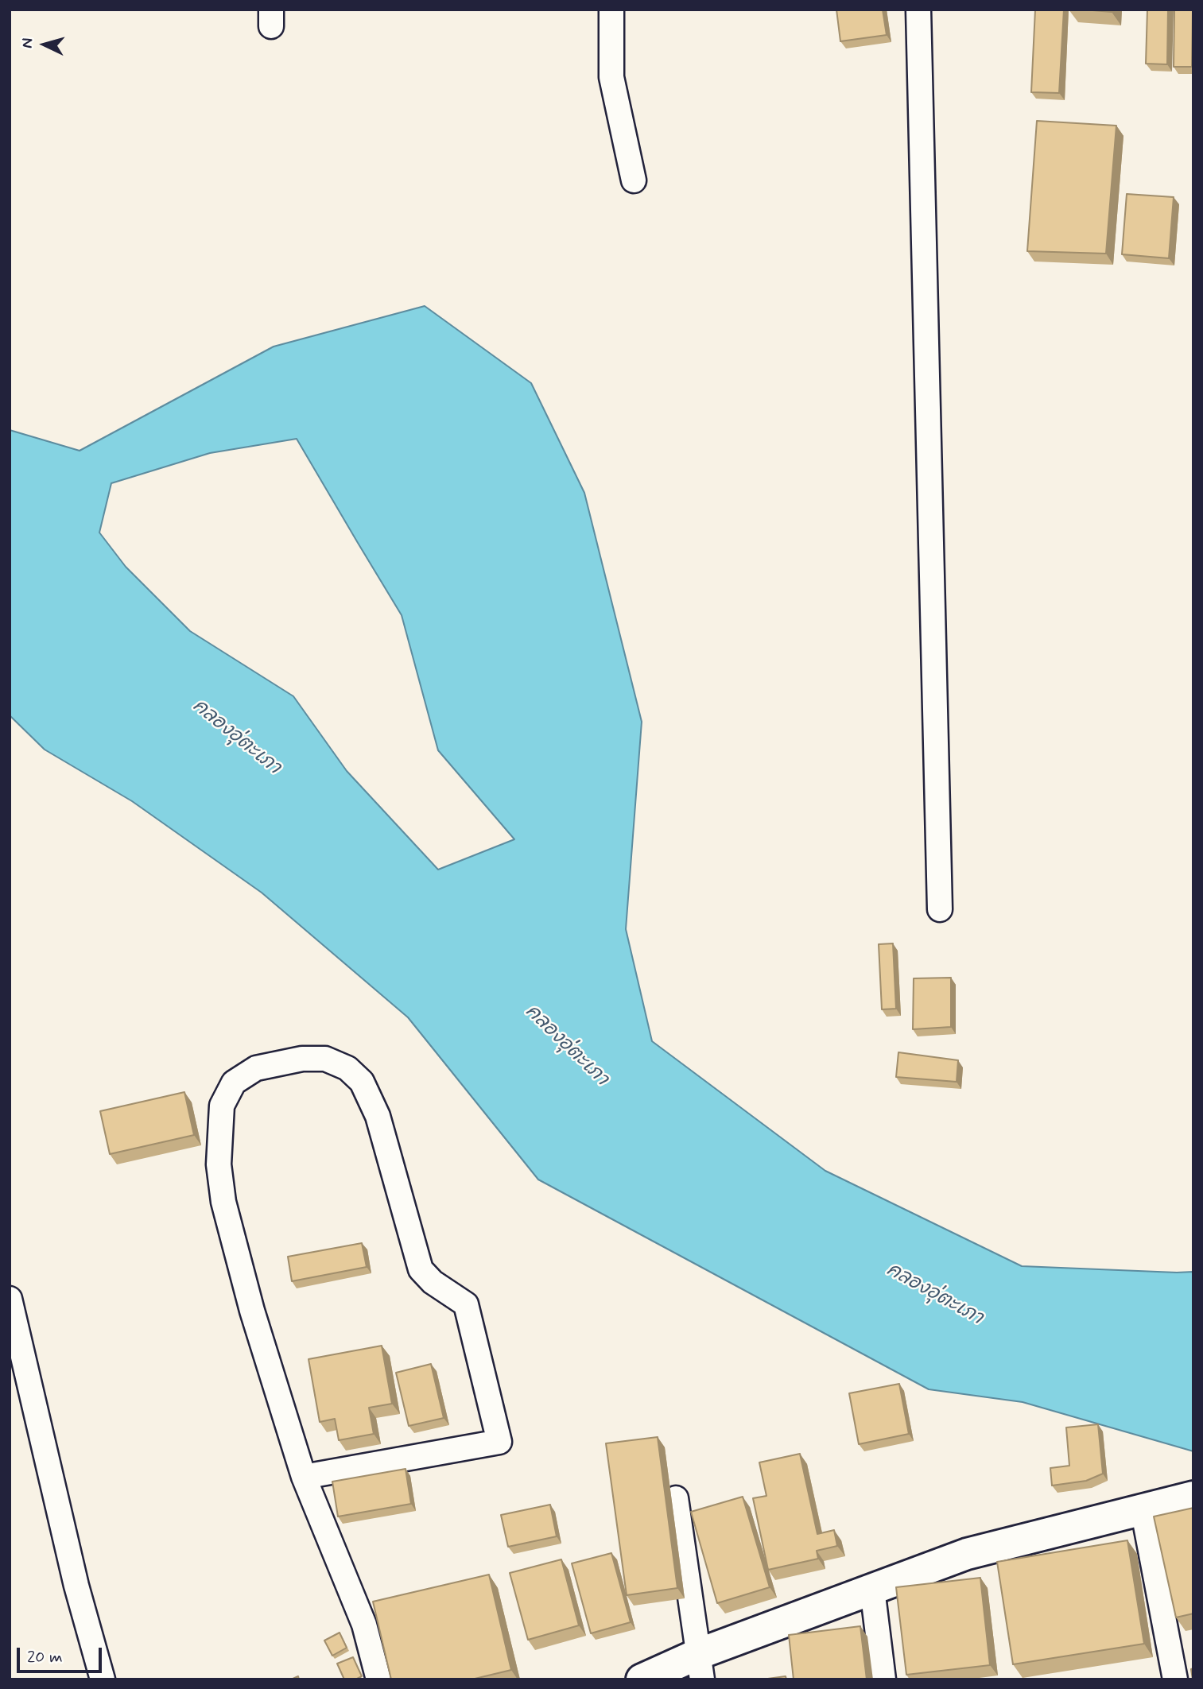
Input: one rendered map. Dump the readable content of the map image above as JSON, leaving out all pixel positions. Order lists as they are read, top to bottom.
{
  "water": ["คลองอุ่ตะเภา"],
  "scale_bar": "20 m",
  "north": "left"
}
